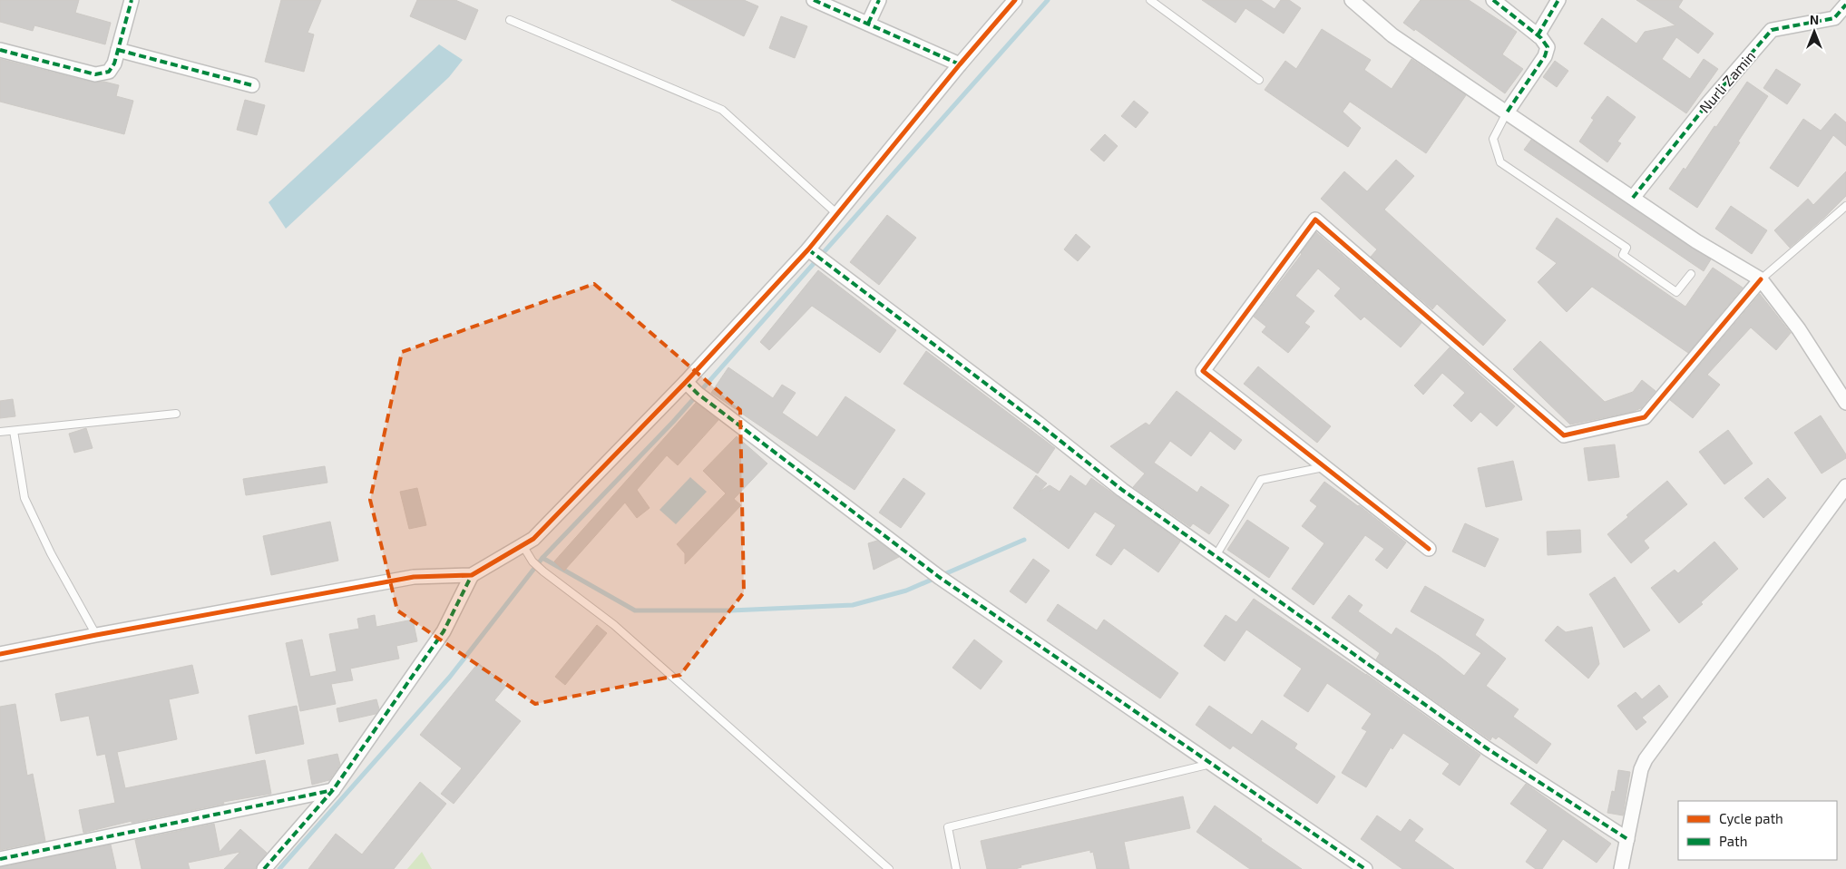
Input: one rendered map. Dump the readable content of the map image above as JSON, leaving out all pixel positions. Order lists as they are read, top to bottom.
{
  "streets": {
    "street": ["Nurli Zamin"]
  },
  "legend": ["Cycle path", "Path"],
  "north": "top"
}
